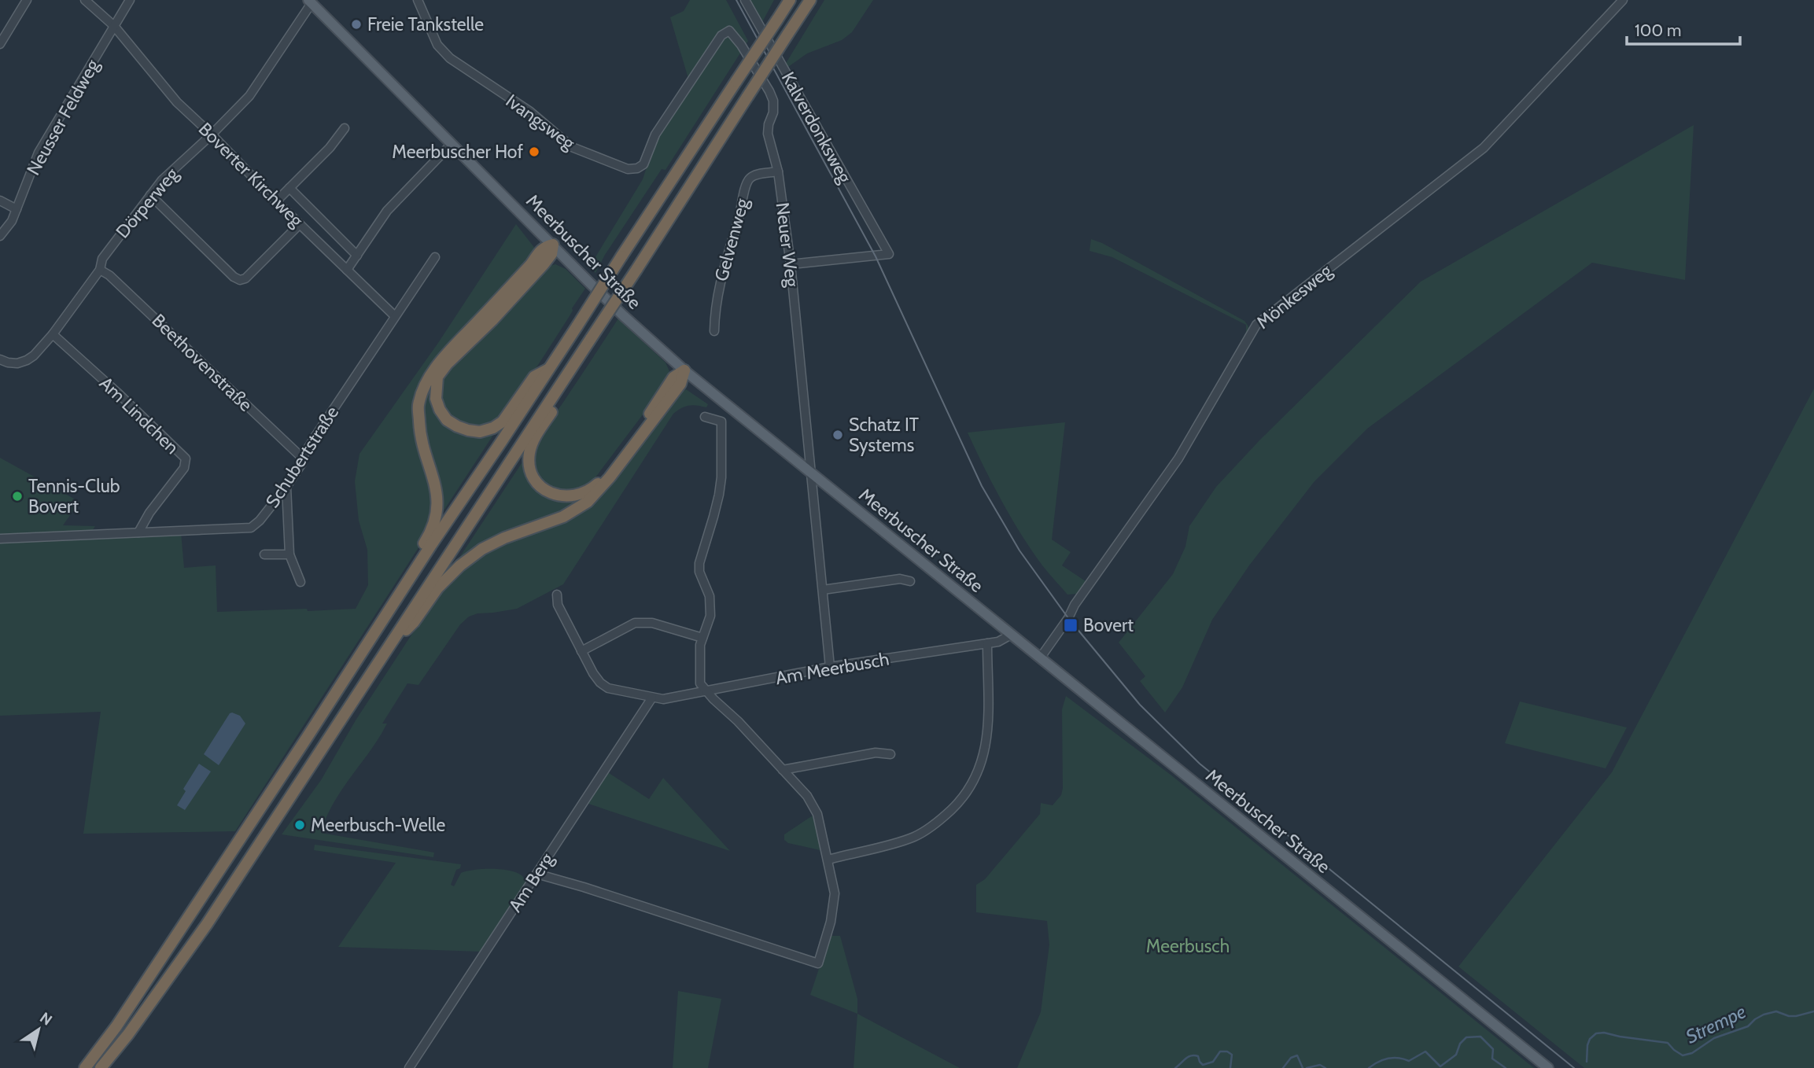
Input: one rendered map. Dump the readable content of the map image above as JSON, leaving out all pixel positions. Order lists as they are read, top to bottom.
{
  "streets": {
    "main road": ["Meerbuscher Straße"],
    "street": [
      "Neusser Feldweg",
      "Ivangsweg",
      "Kalverdonksweg",
      "Boverter Kirchweg",
      "Dörperweg",
      "Gelvenweg",
      "Neuer Weg",
      "Mönkesweg",
      "Beethovenstraße",
      "Am Lindchen",
      "Schubertstraße",
      "Am Meerbusch",
      "Am Berg"
    ]
  },
  "crossings": [
    ["Neusser Feldweg", "Boverter Kirchweg"],
    ["Ivangsweg", "Neuer Weg"],
    ["Kalverdonksweg", "Neuer Weg"],
    ["Boverter Kirchweg", "Dörperweg"],
    ["Boverter Kirchweg", "Schubertstraße"],
    ["Dörperweg", "Meerbuscher Straße"],
    ["Dörperweg", "Beethovenstraße"],
    ["Dörperweg", "Am Lindchen"],
    ["Gelvenweg", "Neuer Weg"],
    ["Neuer Weg", "Meerbuscher Straße"],
    ["Neuer Weg", "Am Meerbusch"],
    ["Meerbuscher Straße", "Mönkesweg"],
    ["Meerbuscher Straße", "Am Meerbusch"],
    ["Beethovenstraße", "Schubertstraße"],
    ["Am Lindchen", "Schubertstraße"],
    ["Am Meerbusch", "Am Berg"]
  ],
  "water": ["Strempe"],
  "parks": ["Meerbusch"],
  "places": {
    "other": [
      "Freie Tankstelle",
      "Meerbuscher Hof",
      "Schatz IT Systems",
      "Tennis-Club Bovert",
      "Meerbusch-Welle"
    ],
    "transit": ["Bovert"]
  },
  "scale_bar": "100 m",
  "north": "top right"
}
